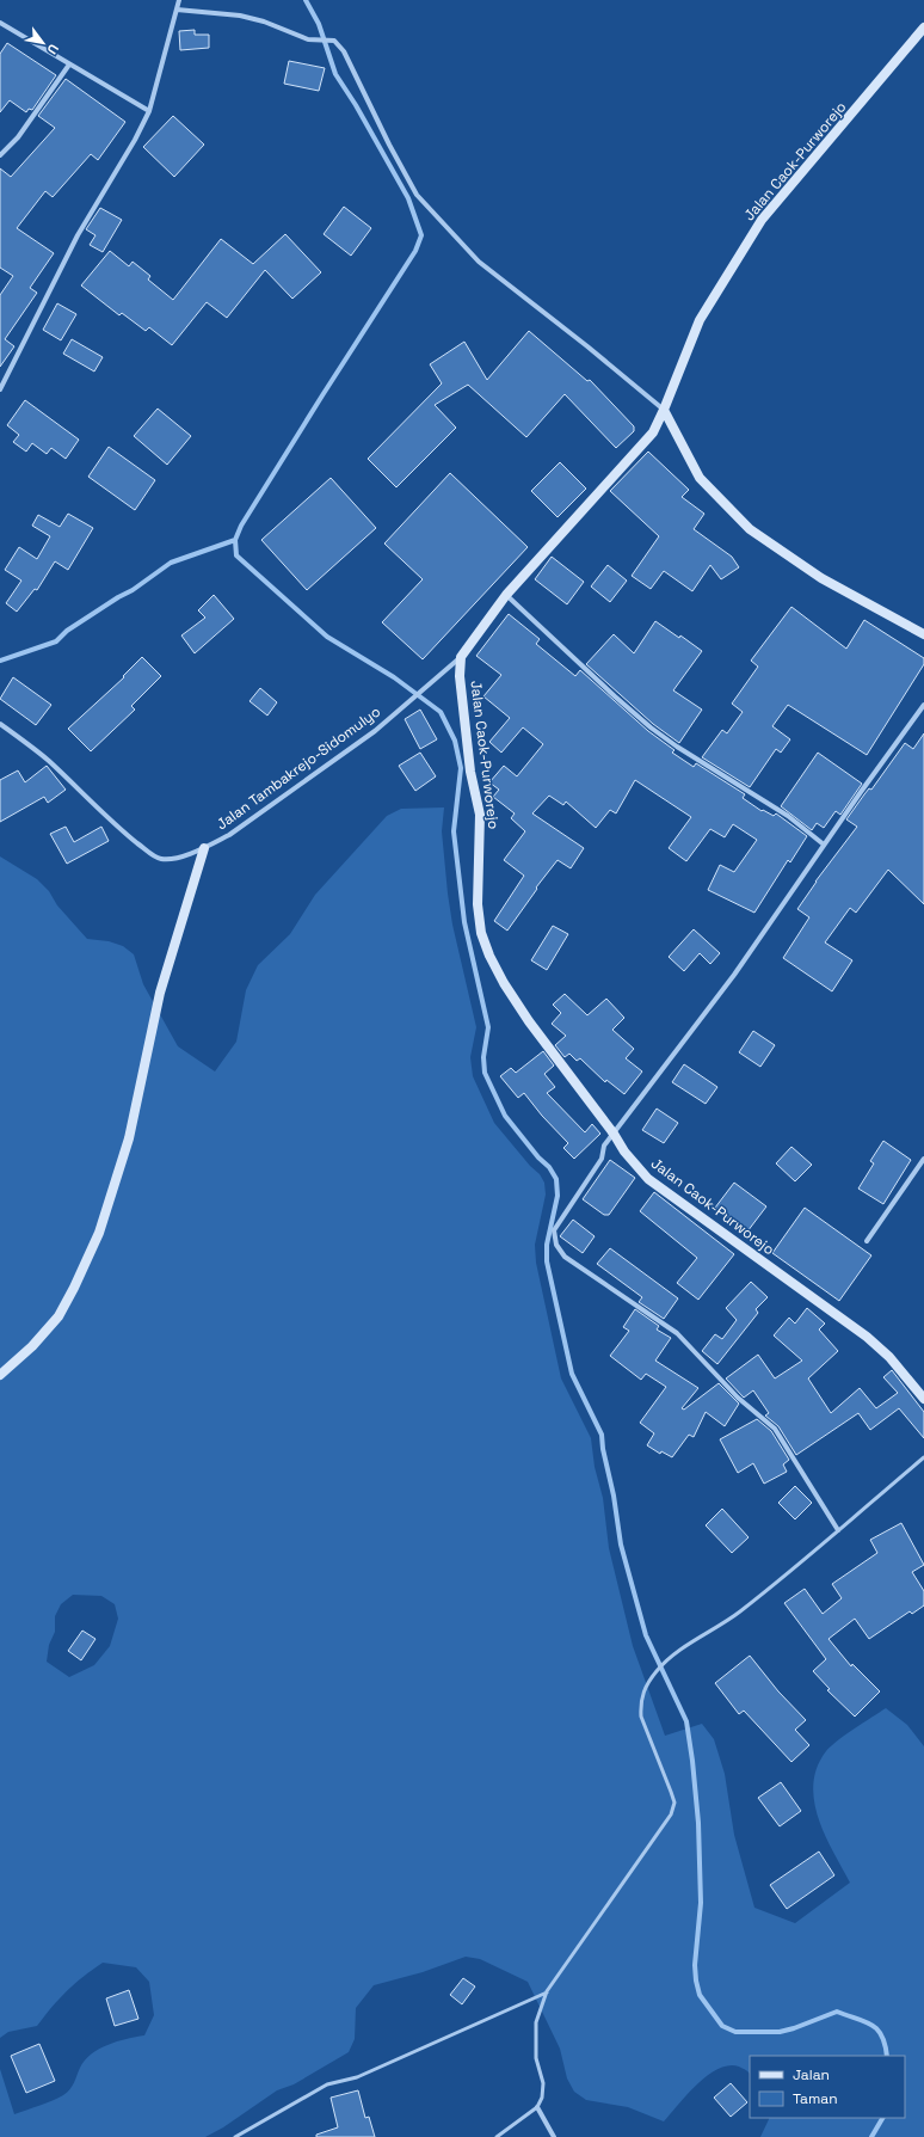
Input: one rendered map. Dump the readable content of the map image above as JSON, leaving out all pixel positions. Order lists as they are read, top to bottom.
{
  "streets": {
    "street": ["Jalan Caok-Purworejo", "Jalan Tambakrejo-Sidomulyo"]
  },
  "crossings": [
    ["Jalan Caok-Purworejo", "Jalan Tambakrejo-Sidomulyo"]
  ],
  "legend": ["Jalan", "Taman"],
  "north": "bottom right"
}
